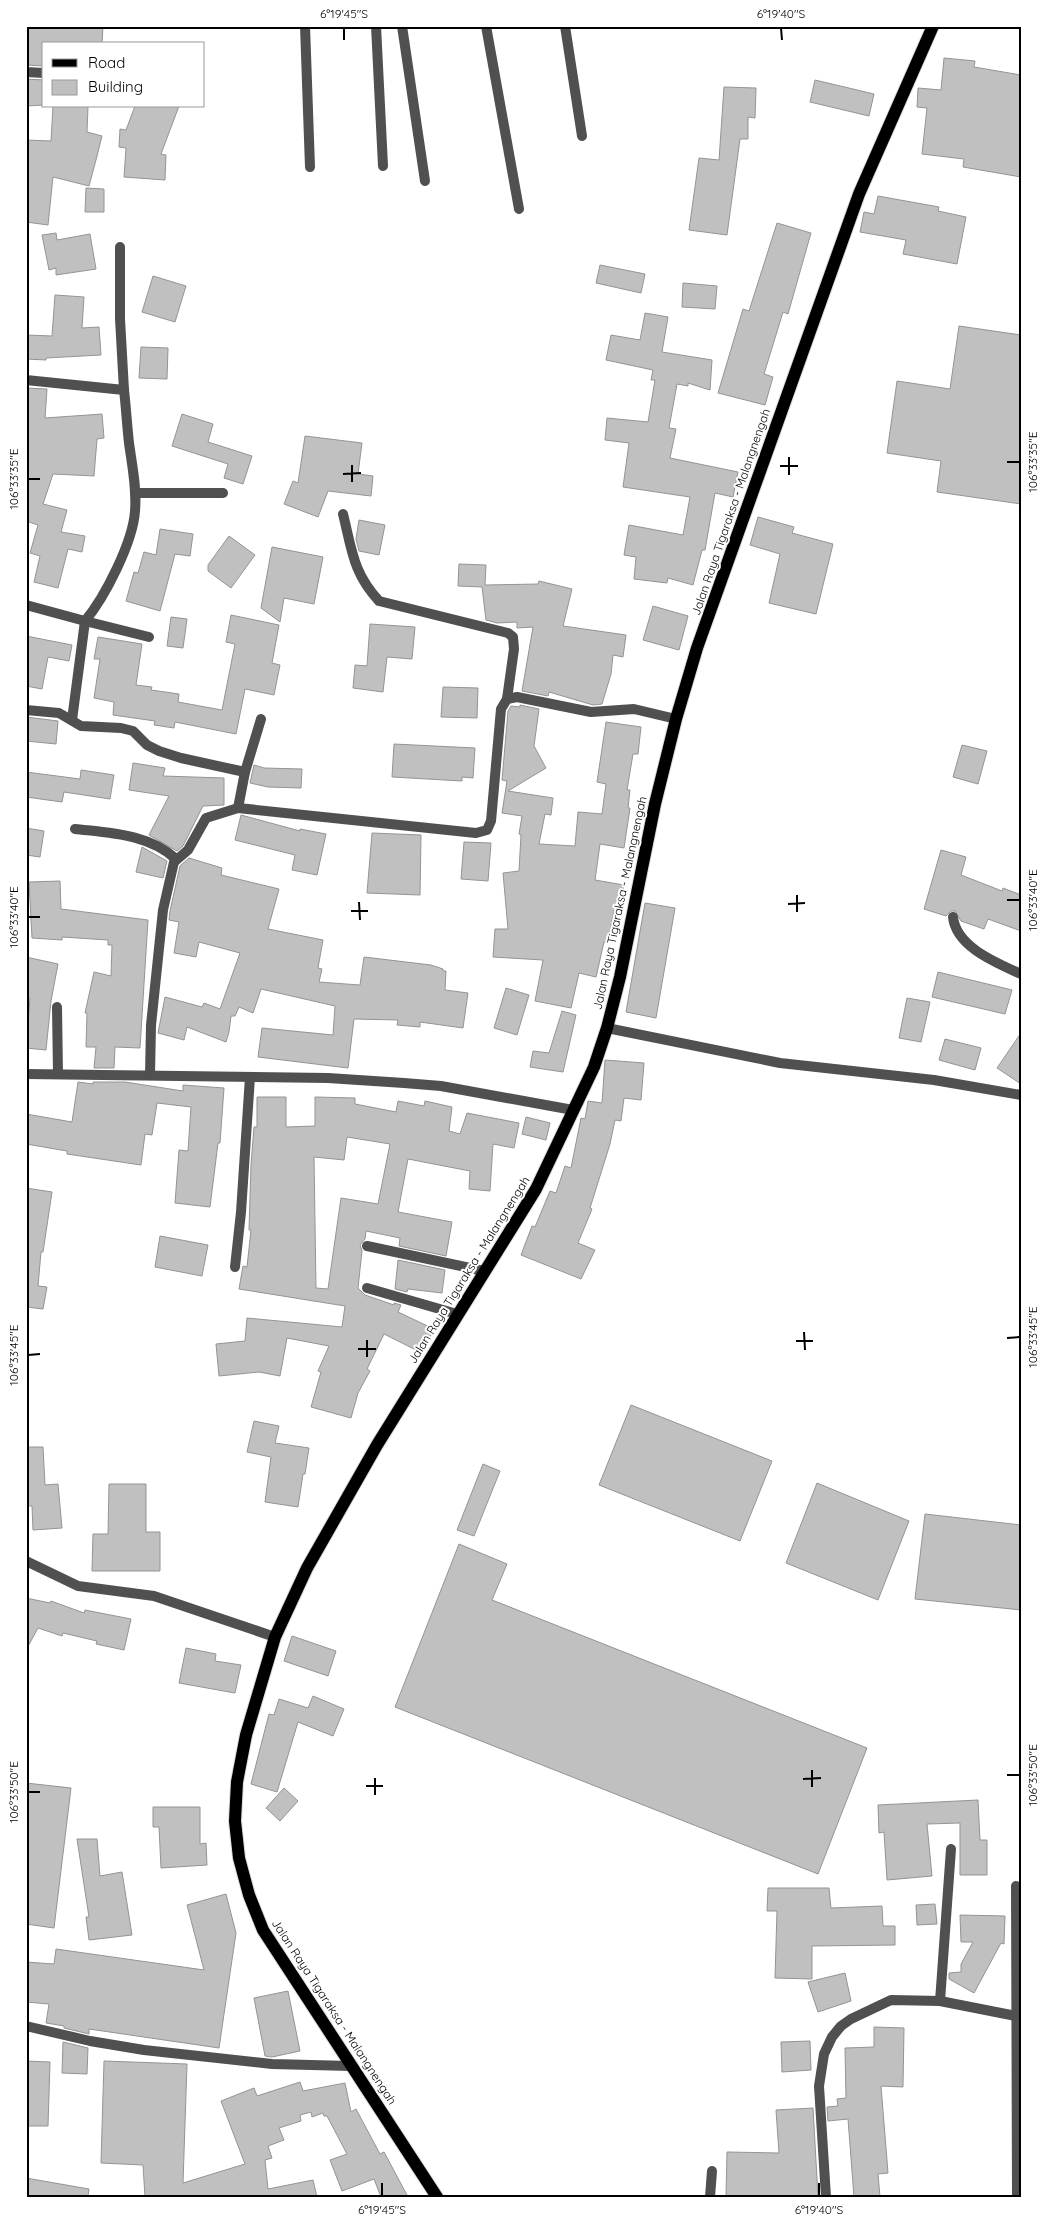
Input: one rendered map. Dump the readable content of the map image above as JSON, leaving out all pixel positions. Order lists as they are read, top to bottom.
{
  "streets": {
    "main road": ["Jalan Raya Tigaraksa - Malangnengah"]
  },
  "legend": ["Road", "Building"],
  "coordinates": [
    "6°19'45\"S",
    "6°19'40\"S",
    "106°33'35\"E",
    "106°33'40\"E",
    "106°33'45\"E",
    "106°33'50\"E"
  ]
}
